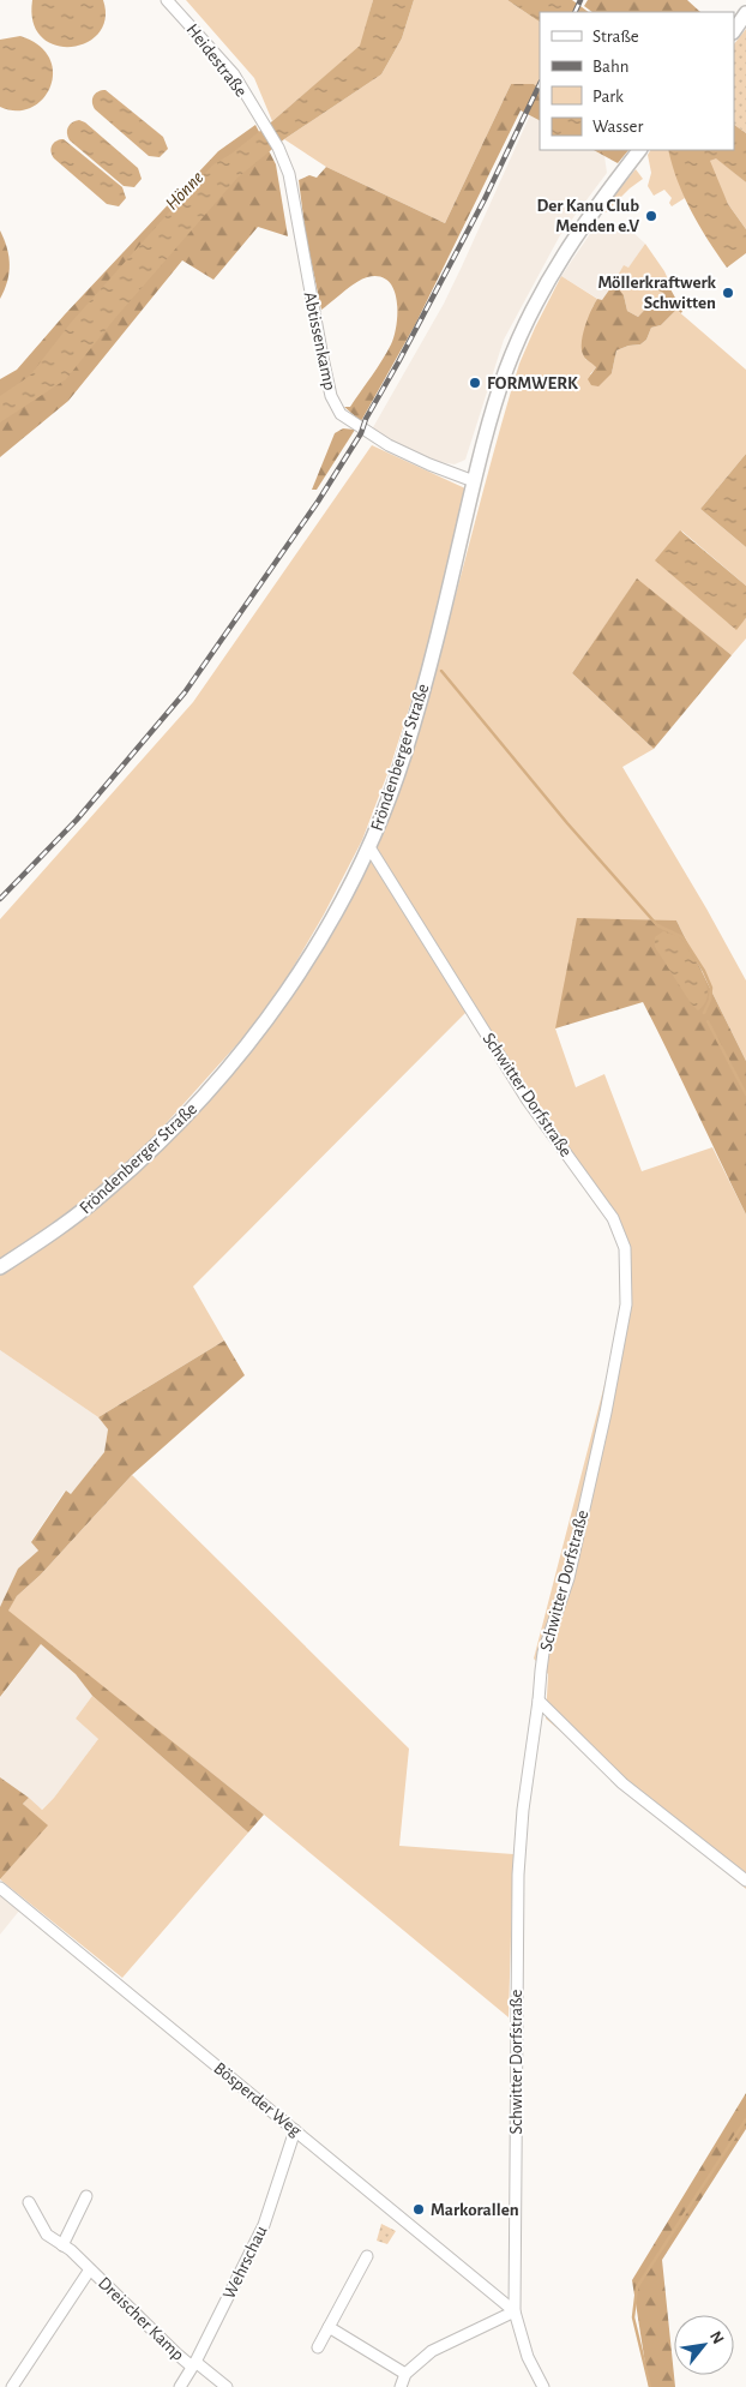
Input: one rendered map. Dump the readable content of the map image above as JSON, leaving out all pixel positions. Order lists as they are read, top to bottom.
{
  "streets": {
    "main road": ["Fröndenberger Straße"],
    "street": [
      "Heidestraße",
      "Abtissenkamp",
      "Schwitter Dorfstraße",
      "Bösperder Weg",
      "Wehrschau",
      "Dreischer Kamp"
    ]
  },
  "crossings": [
    ["Heidestraße", "Abtissenkamp"],
    ["Abtissenkamp", "Fröndenberger Straße"],
    ["Fröndenberger Straße", "Schwitter Dorfstraße"],
    ["Schwitter Dorfstraße", "Bösperder Weg"],
    ["Bösperder Weg", "Wehrschau"],
    ["Wehrschau", "Dreischer Kamp"]
  ],
  "water": ["Hönne"],
  "places": [
    "Der Kanu Club Menden e.V",
    "Möllerkraftwerk Schwitten",
    "FORMWERK",
    "Markorallen"
  ],
  "legend": [
    "Straße",
    "Bahn",
    "Park",
    "Wasser"
  ],
  "north": "top right"
}
